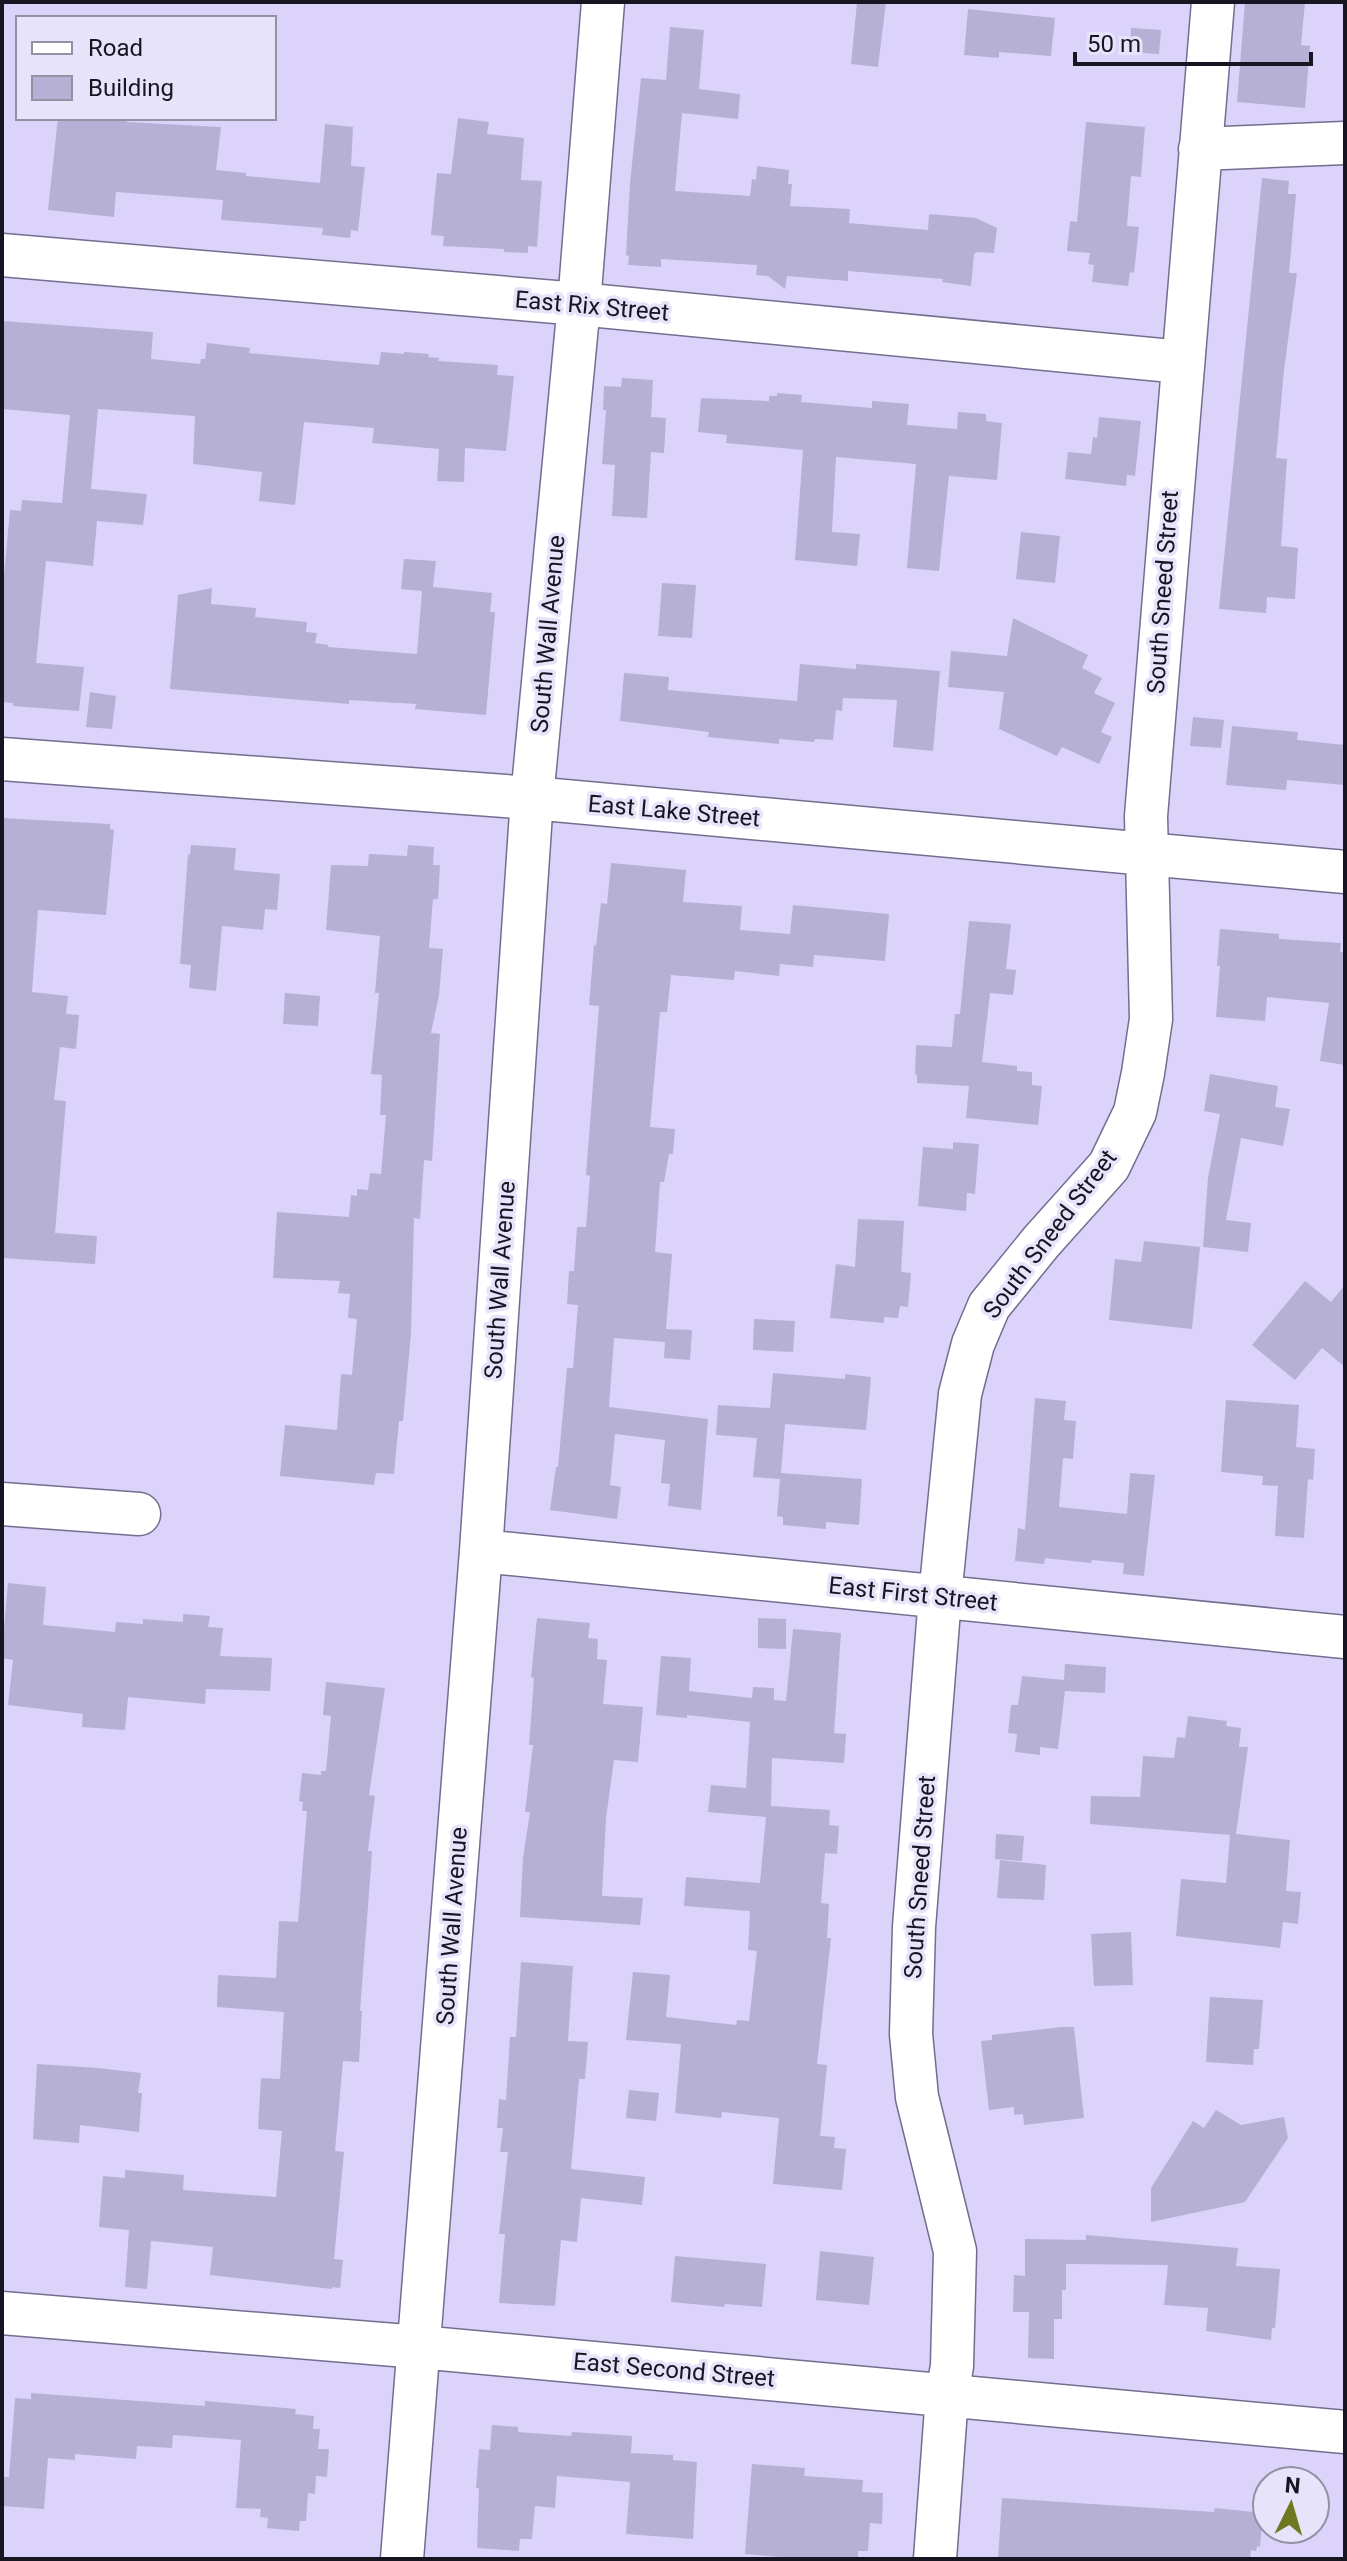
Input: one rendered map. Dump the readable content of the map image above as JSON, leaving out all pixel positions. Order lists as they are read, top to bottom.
{
  "streets": {
    "street": [
      "East Rix Street",
      "South Sneed Street",
      "South Wall Avenue",
      "East Lake Street",
      "East First Street",
      "East Second Street"
    ]
  },
  "crossings": [
    ["East Rix Street", "South Sneed Street"],
    ["East Rix Street", "South Wall Avenue"],
    ["South Sneed Street", "East Lake Street"],
    ["South Sneed Street", "East First Street"],
    ["South Sneed Street", "East Second Street"],
    ["South Wall Avenue", "East Lake Street"],
    ["South Wall Avenue", "East First Street"],
    ["South Wall Avenue", "East Second Street"]
  ],
  "legend": ["Road", "Building"],
  "scale_bar": "50 m",
  "north": "top"
}
